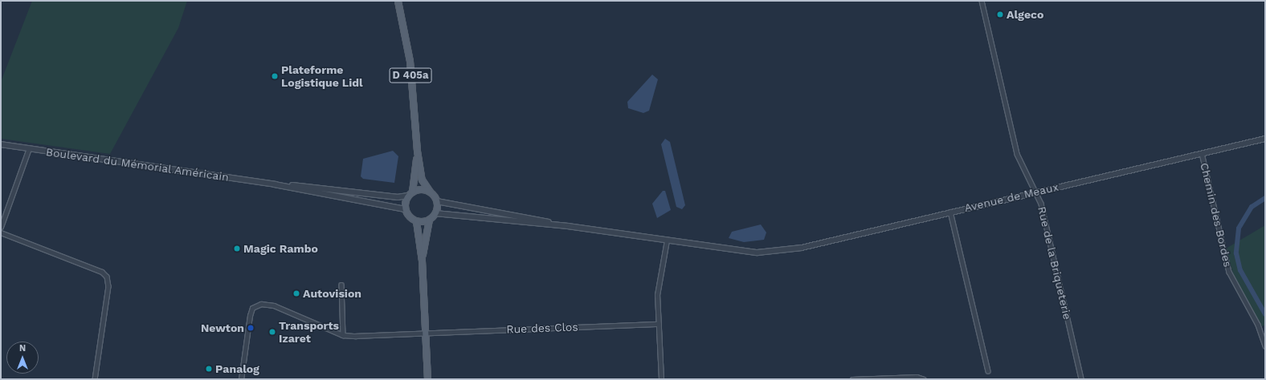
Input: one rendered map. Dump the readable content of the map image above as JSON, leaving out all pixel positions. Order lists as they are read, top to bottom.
{
  "streets": {
    "main road": ["D 405a"],
    "street": [
      "Boulevard du Mémorial Américain",
      "Avenue de Meaux",
      "Chemin des Bordes",
      "Rue de la Briqueterie",
      "Rue des Clos"
    ]
  },
  "crossings": [
    ["D 405a", "Boulevard du Mémorial Américain"],
    ["Avenue de Meaux", "Chemin des Bordes"],
    ["Avenue de Meaux", "Rue de la Briqueterie"]
  ],
  "places": [
    "Algeco",
    "Plateforme Logistique Lidl",
    "Magic Rambo",
    "Autovision",
    "Newton",
    "Transports Izaret",
    "Panalog"
  ],
  "north": "top"
}
